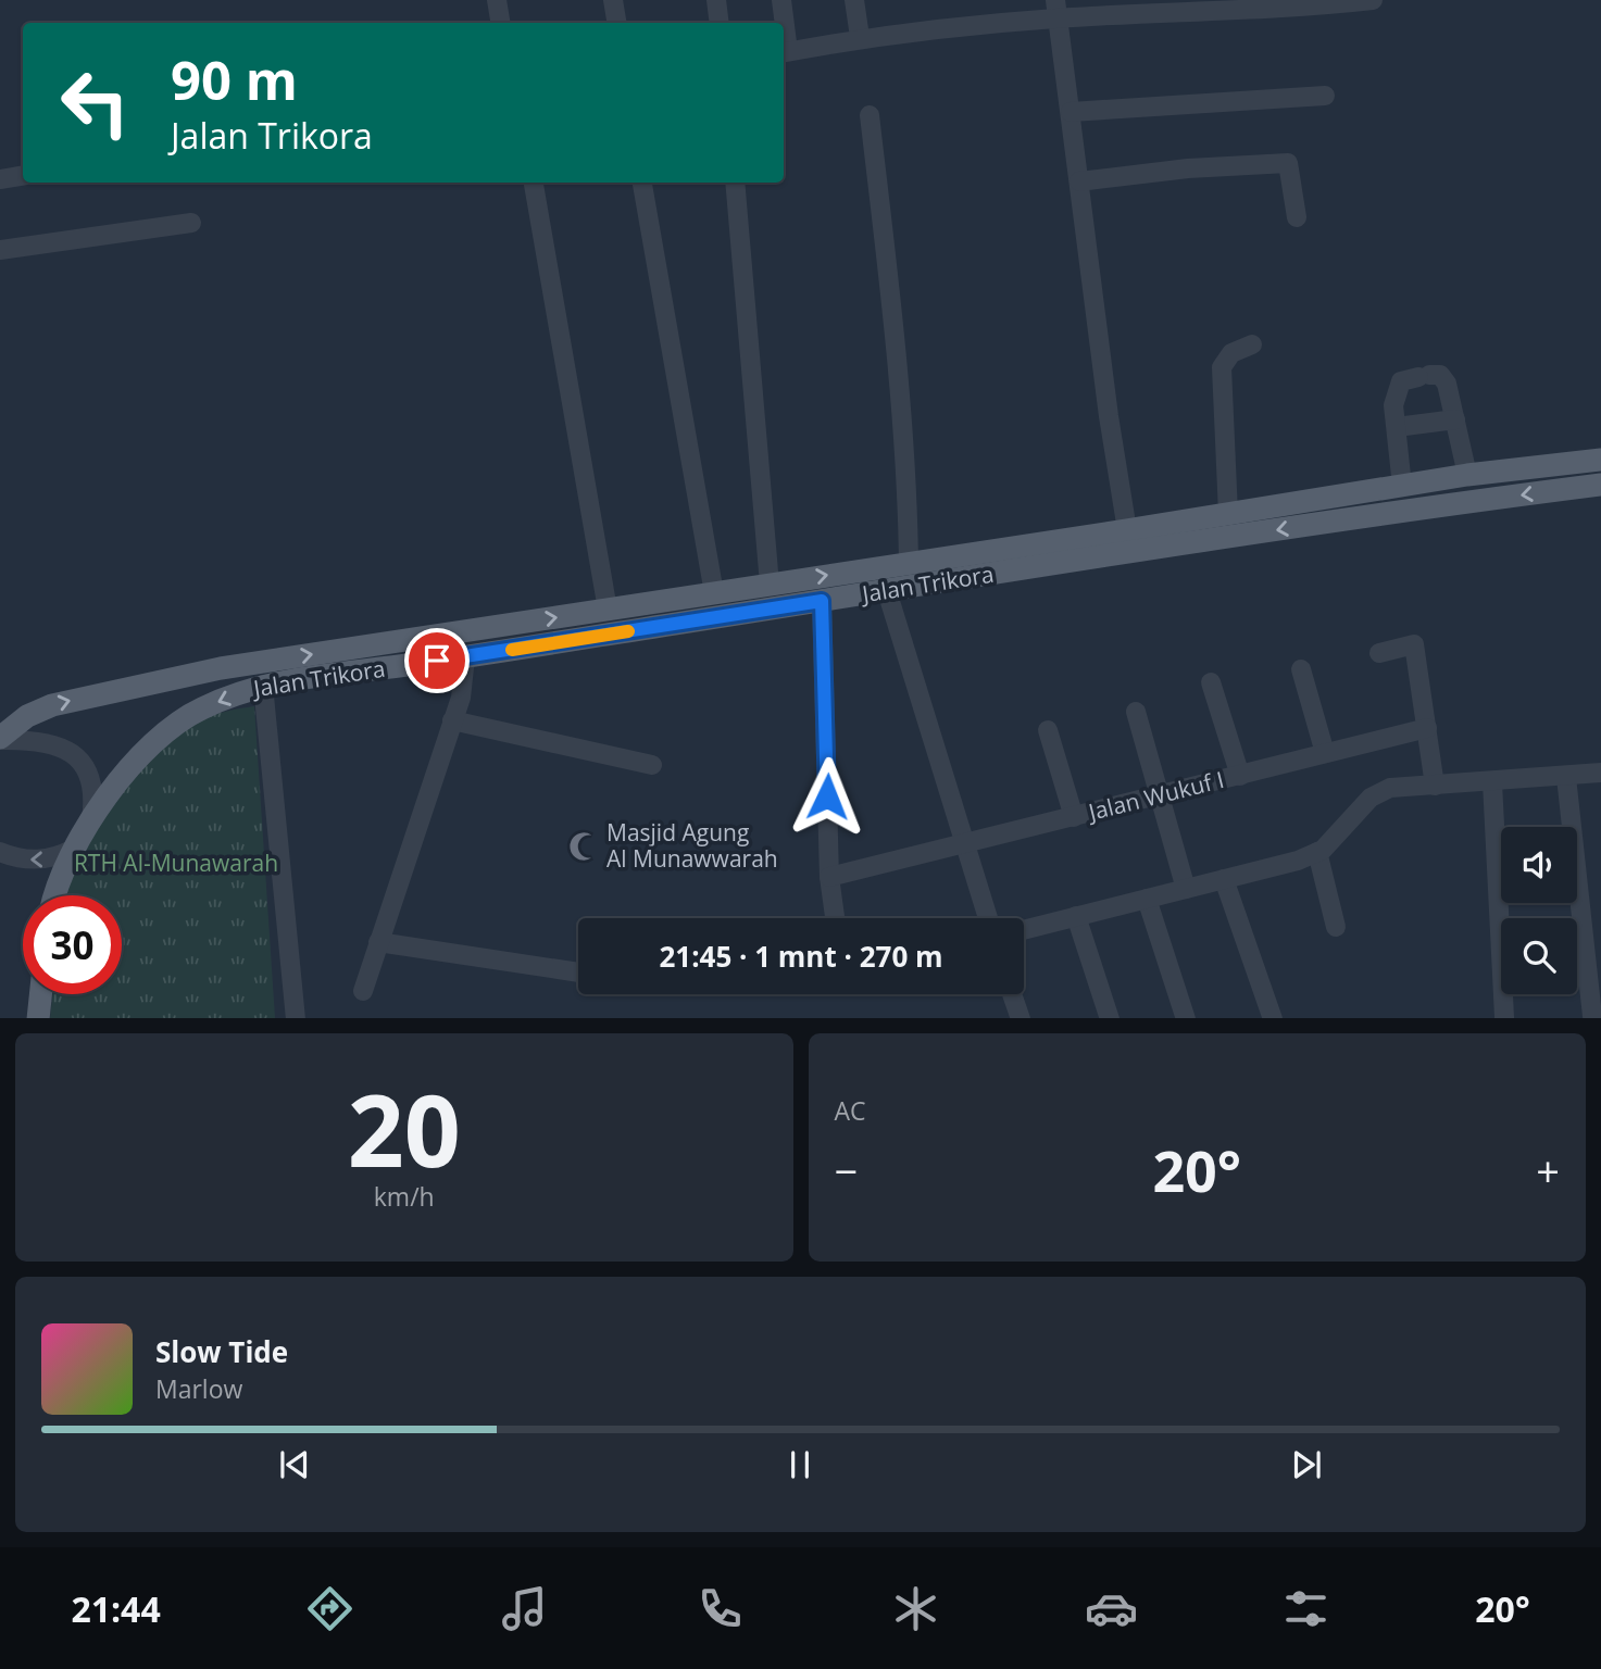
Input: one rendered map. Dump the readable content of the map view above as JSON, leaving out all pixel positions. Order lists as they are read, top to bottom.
{
  "streets": {
    "main road": ["Jalan Trikora"],
    "street": ["Jalan Wukuf I"]
  },
  "parks": ["RTH Al-Munawarah"],
  "places": {
    "mosque": ["Masjid Agung Al Munawwarah"]
  },
  "page": {
    "turn": ["90 m", "Jalan Trikora"],
    "limit": "30",
    "trip": "21:45 · 1 mnt · 270 m",
    "tile": [
      ["20", "km/h"],
      "AC"
    ],
    "heat": ["−", "20°", "+"],
    "song": ["Slow Tide", "Marlow"],
    "tabs": ["21:44", "20°"]
  }
}
